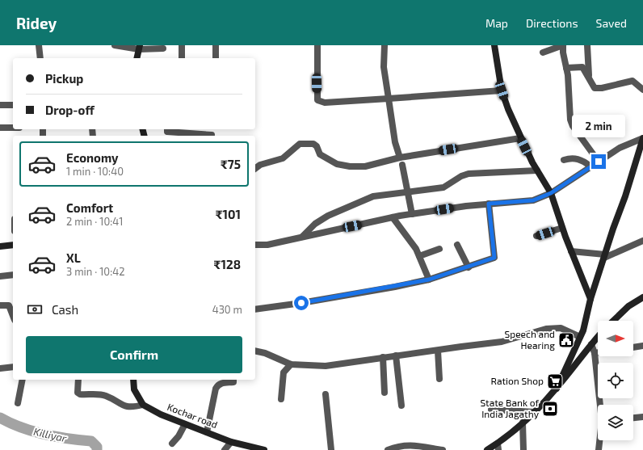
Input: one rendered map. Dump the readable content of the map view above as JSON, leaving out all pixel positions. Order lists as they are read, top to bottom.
{
  "streets": {
    "street": ["Kochar road"]
  },
  "water": ["Killiyar"],
  "places": {
    "public building": ["Speech and Hearing"],
    "supermarket": ["Ration Shop"],
    "bank": ["State Bank of India Jagathy"]
  },
  "north": "right",
  "page": {
    "header": "Ridey",
    "nav": ["Map", "Directions", "Saved"],
    "banner": ["Pickup", "Drop-off"],
    "bubble": "2 min",
    "list": [
      {
        "name": "Economy",
        "note": "1 min · 10:40",
        "value": "₹75"
      },
      {
        "name": "Comfort",
        "note": "2 min · 10:41",
        "value": "₹101"
      },
      {
        "name": "XL",
        "note": "3 min · 10:42",
        "value": "₹128"
      }
    ],
    "pay": ["Cash", "430 m"],
    "buttons": "Confirm"
  }
}
